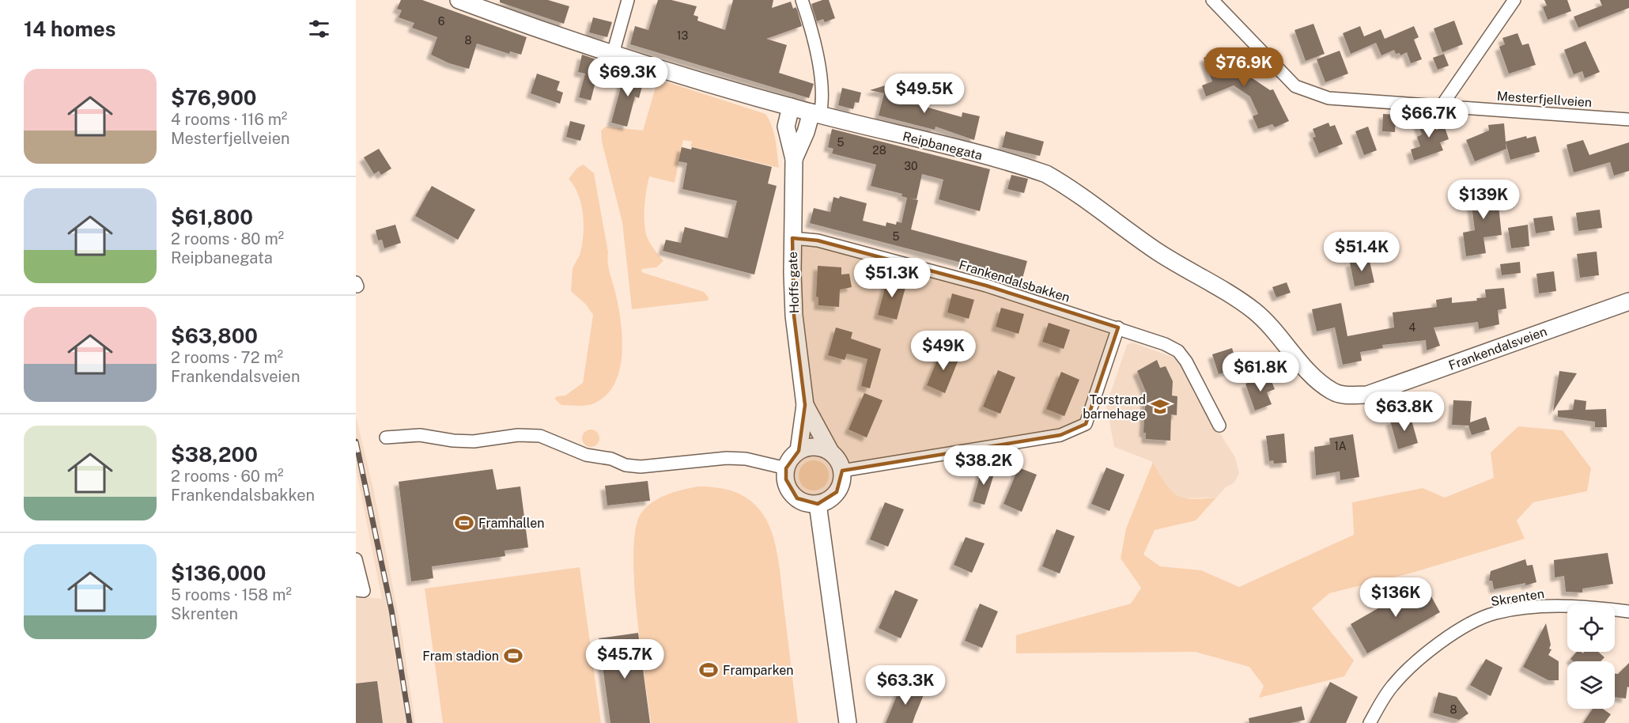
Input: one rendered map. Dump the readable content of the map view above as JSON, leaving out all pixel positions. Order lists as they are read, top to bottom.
{
  "streets": {
    "main road": ["Reipbanegata", "Hoffs gate", "Frankendalsveien"],
    "street": ["Mesterfjellveien", "Frankendalsbakken", "Skrenten"]
  },
  "crossings": [
    ["Reipbanegata", "Hoffs gate"],
    ["Reipbanegata", "Frankendalsveien"],
    ["Frankendalsbakken", "Hoffs gate"]
  ],
  "places": {
    "school or university": ["Torstrand barnehage"],
    "sports": ["Framhallen", "Fram stadion", "Framparken"]
  },
  "house_numbers": [
    "6",
    "13",
    "8",
    "5",
    "28",
    "30",
    "5",
    "4",
    "1A",
    "8"
  ],
  "page": {
    "heading": "14 homes",
    "price": [
      "$76.9K",
      "$69.3K",
      "$49.5K",
      "$66.7K",
      "$139K",
      "$51.4K",
      "$51.3K",
      "$49K",
      "$61.8K",
      "$63.8K",
      "$38.2K",
      "$136K",
      "$45.7K",
      "$63.3K"
    ],
    "list": [
      {
        "name": "$76,900",
        "note": "4 rooms · 116 m² · Mesterfjellveien"
      },
      {
        "name": "$61,800",
        "note": "2 rooms · 80 m² · Reipbanegata"
      },
      {
        "name": "$63,800",
        "note": "2 rooms · 72 m² · Frankendalsveien"
      },
      {
        "name": "$38,200",
        "note": "2 rooms · 60 m² · Frankendalsbakken"
      },
      {
        "name": "$136,000",
        "note": "5 rooms · 158 m² · Skrenten"
      }
    ]
  }
}
